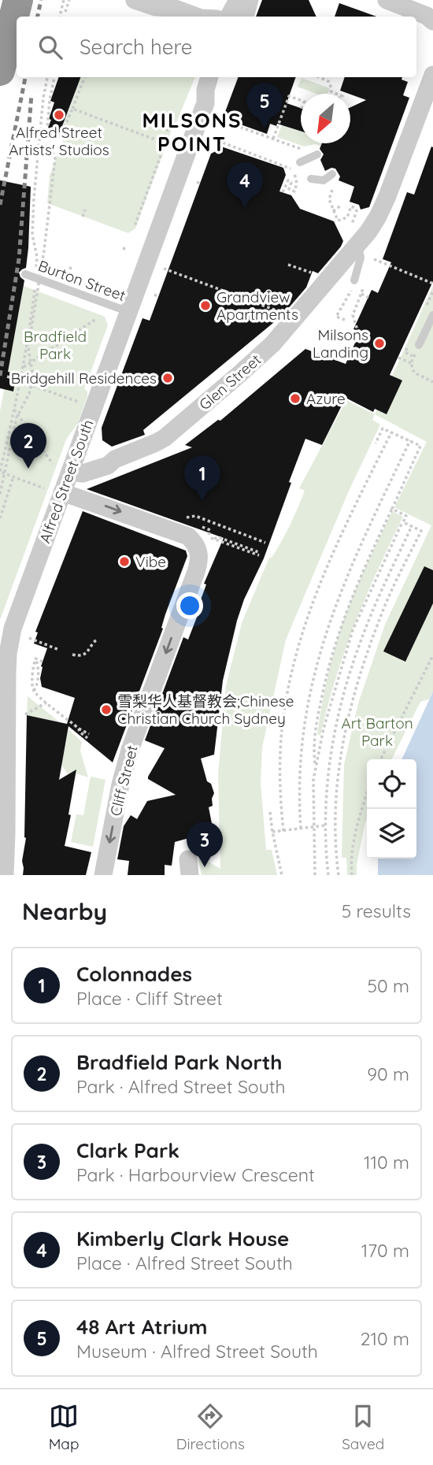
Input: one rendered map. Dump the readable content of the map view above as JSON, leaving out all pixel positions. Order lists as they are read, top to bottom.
{
  "streets": {
    "street": ["Glen Street", "Alfred Street South", "Cliff Street"],
    "lane": ["Burton Street"]
  },
  "crossings": [
    ["Burton Street", "Alfred Street South"],
    ["Glen Street", "Alfred Street South"],
    ["Alfred Street South", "Cliff Street"]
  ],
  "districts": ["MILSONS POINT"],
  "parks": ["Bradfield Park", "Art Barton Park"],
  "places": [
    "Alfred Street Artists' Studios",
    "Grandview Apartments",
    "Milsons Landing",
    "Bridgehill Residences",
    "Azure",
    "Vibe",
    "雪梨华人基督教会;Chinese Christian Church Sydney"
  ],
  "north": "bottom left",
  "page": {
    "search": "Search here",
    "pins": [
      "5",
      "4",
      "2",
      "1",
      "3"
    ],
    "heading": ["Nearby", "5 results"],
    "list": [
      {
        "mark": "1",
        "name": "Colonnades",
        "note": "Place · Cliff Street",
        "value": "50 m"
      },
      {
        "mark": "2",
        "name": "Bradfield Park North",
        "note": "Park · Alfred Street South",
        "value": "90 m"
      },
      {
        "mark": "3",
        "name": "Clark Park",
        "note": "Park · Harbourview Crescent",
        "value": "110 m"
      },
      {
        "mark": "4",
        "name": "Kimberly Clark House",
        "note": "Place · Alfred Street South",
        "value": "170 m"
      },
      {
        "mark": "5",
        "name": "48 Art Atrium",
        "note": "Museum · Alfred Street South",
        "value": "210 m"
      }
    ],
    "nav": ["Map", "Directions", "Saved"]
  }
}
